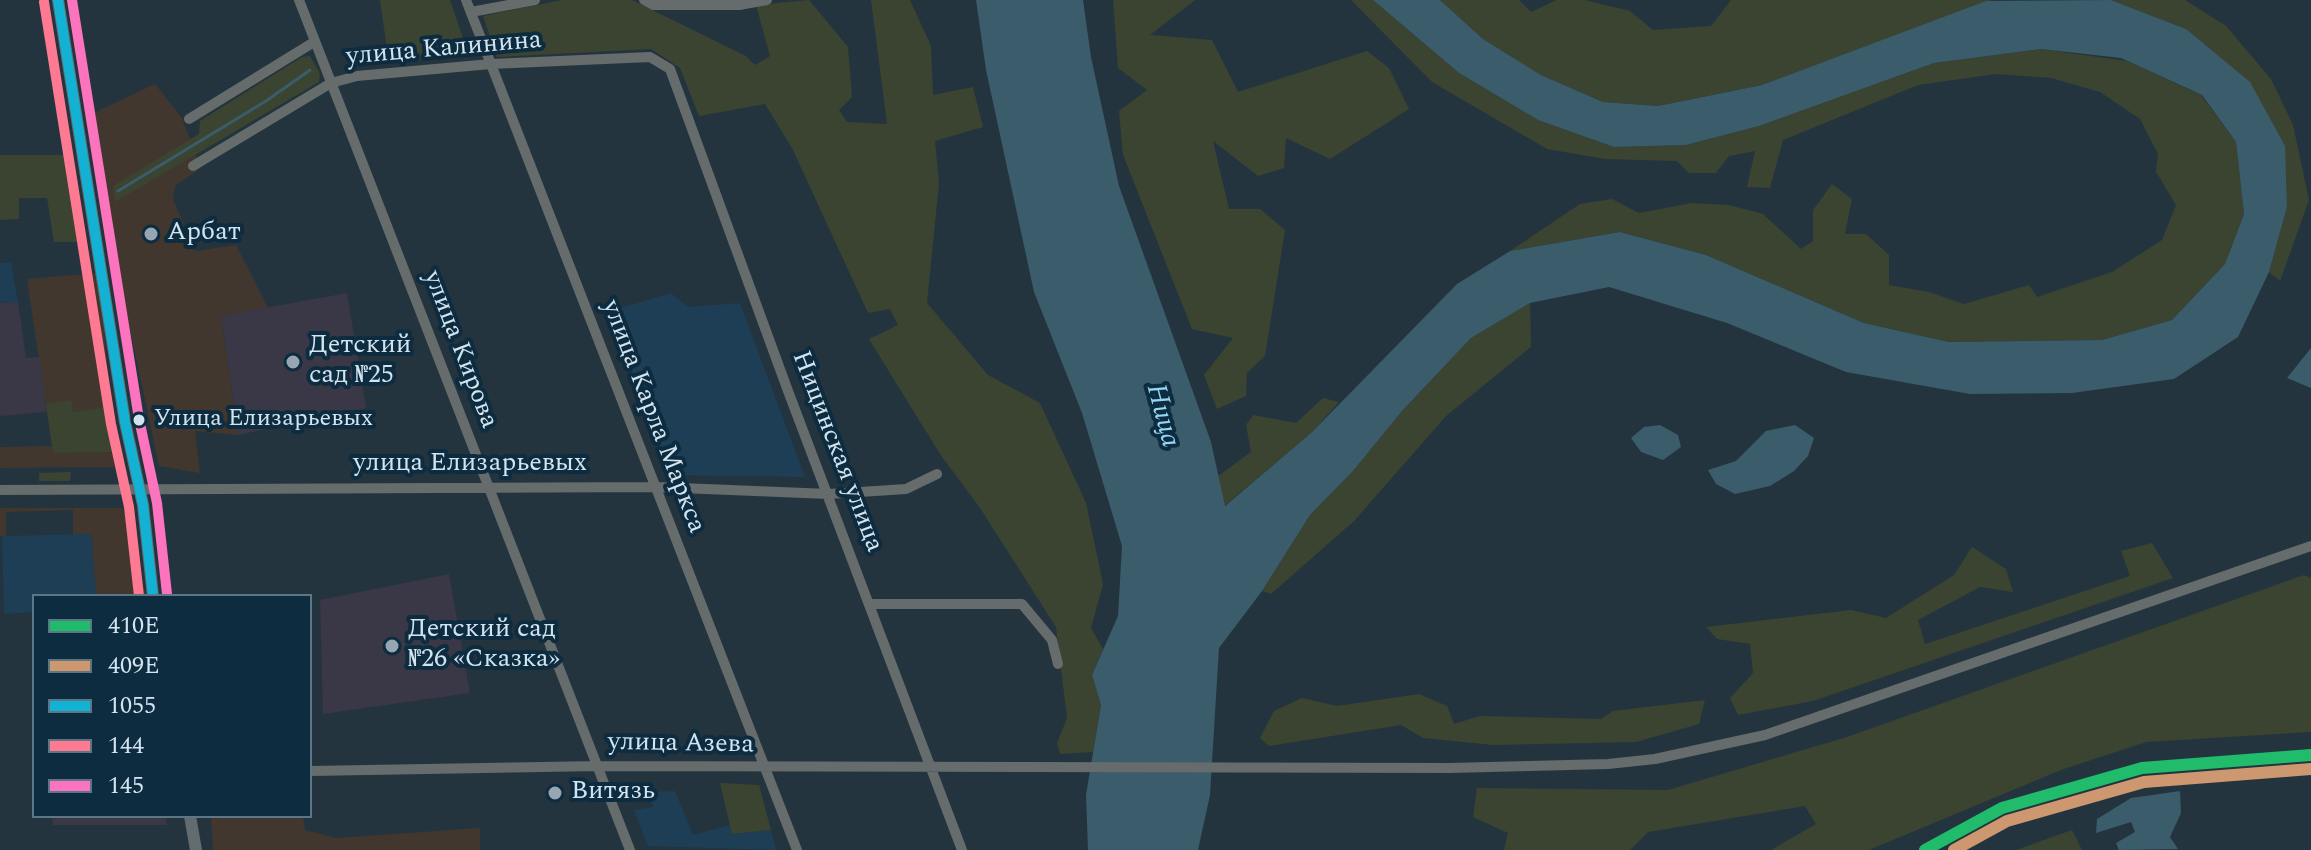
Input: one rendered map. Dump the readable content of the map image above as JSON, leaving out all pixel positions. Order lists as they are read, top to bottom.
{
  "streets": {
    "street": [
      "улица Калинина",
      "улица Кирова",
      "улица Карла Маркса",
      "Ницинская улица",
      "улица Елизарьевых",
      "улица Азева"
    ]
  },
  "crossings": [
    ["улица Калинина", "улица Кирова"],
    ["улица Калинина", "улица Карла Маркса"],
    ["улица Калинина", "Ницинская улица"],
    ["улица Кирова", "улица Елизарьевых"],
    ["улица Кирова", "улица Азева"],
    ["улица Карла Маркса", "улица Елизарьевых"],
    ["улица Карла Маркса", "улица Азева"],
    ["Ницинская улица", "улица Елизарьевых"],
    ["Ницинская улица", "улица Азева"]
  ],
  "water": ["Ница"],
  "places": [
    "Арбат",
    "Детский сад №25",
    "Улица Елизарьевых",
    "Детский сад №26 «Сказка»",
    "Витязь"
  ],
  "lines": [
    "transit line 1055",
    "transit line 145",
    "transit line 144",
    "transit line 410E",
    "transit line 409E"
  ],
  "legend": [
    "410E",
    "409E",
    "1055",
    "144",
    "145"
  ]
}
